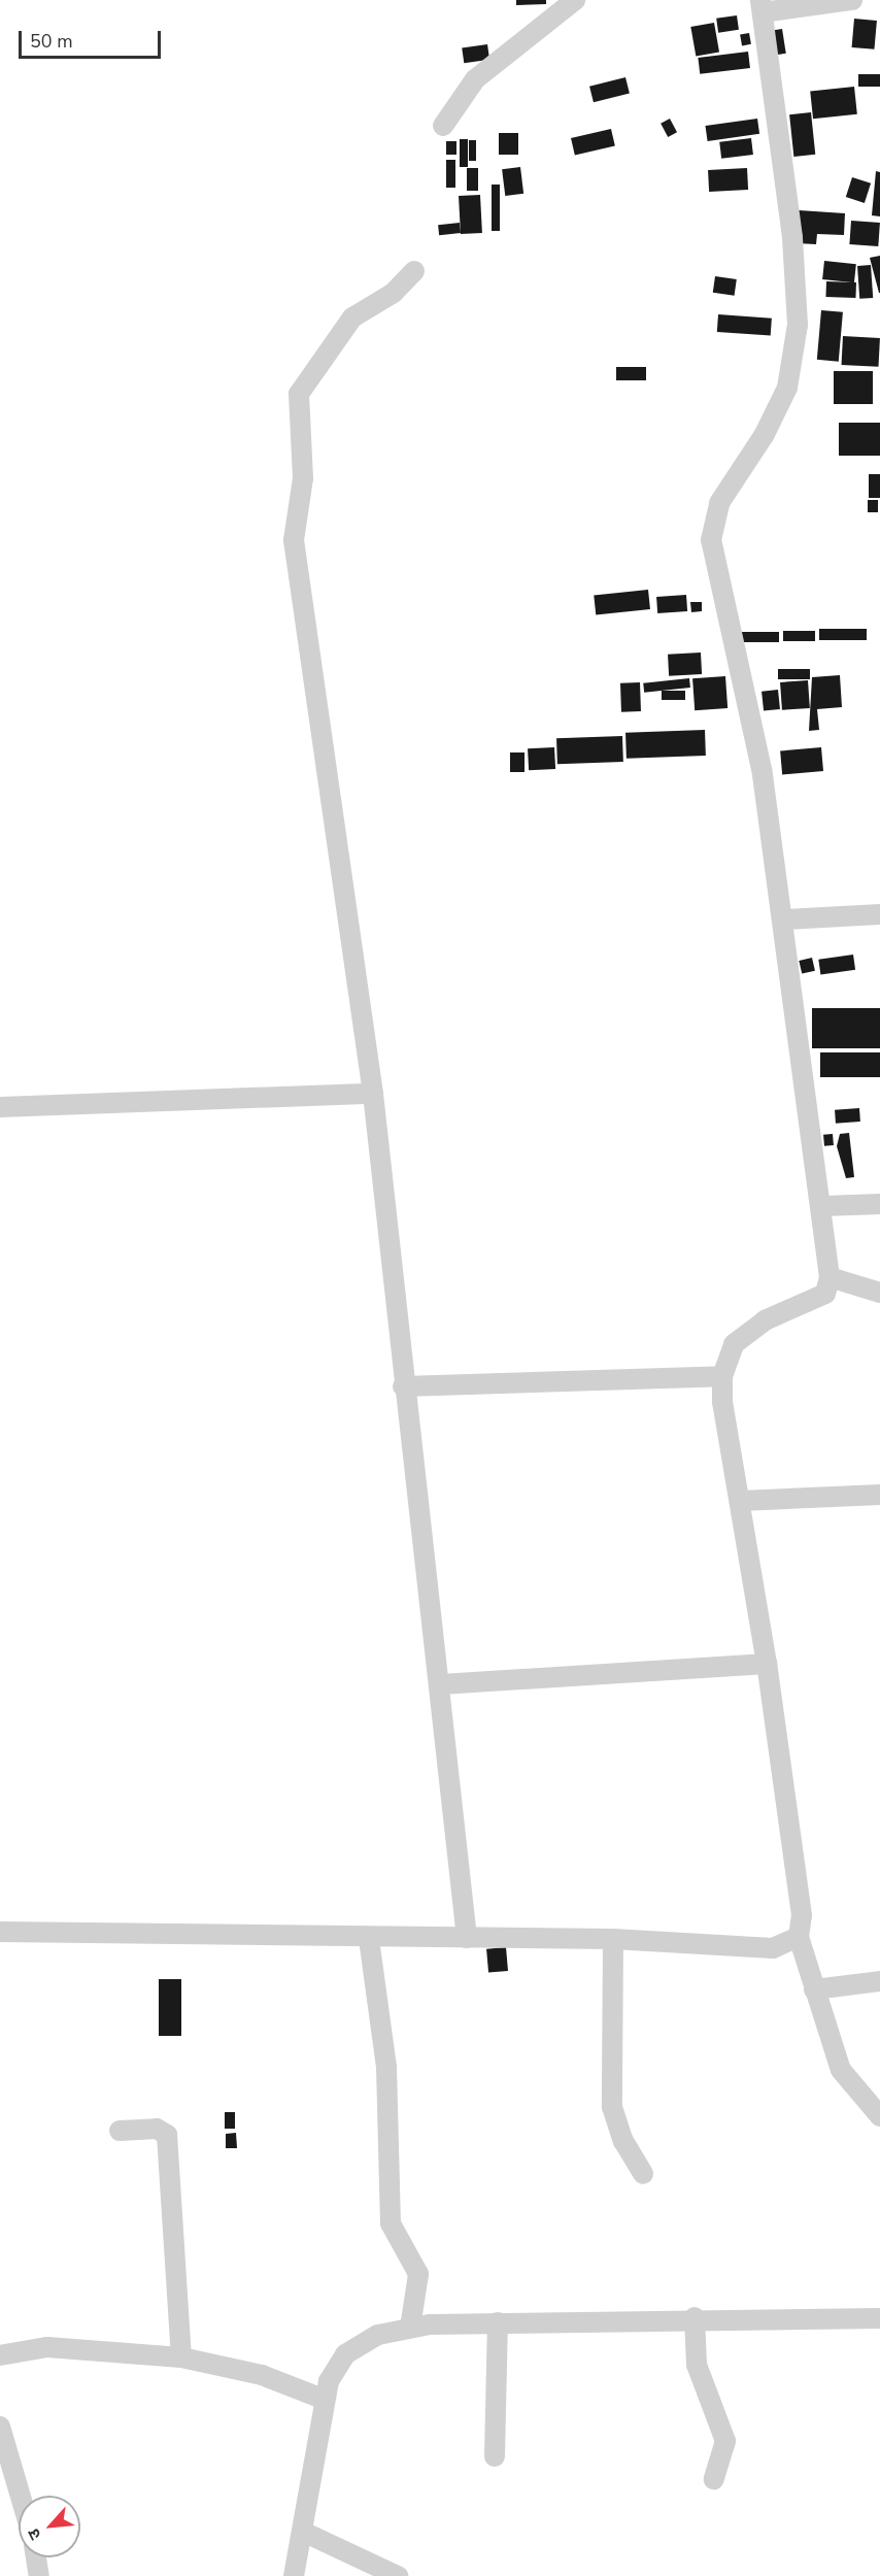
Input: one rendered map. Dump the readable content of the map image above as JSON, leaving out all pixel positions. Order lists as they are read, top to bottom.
{
  "scale_bar": "50 m",
  "north": "bottom left"
}
